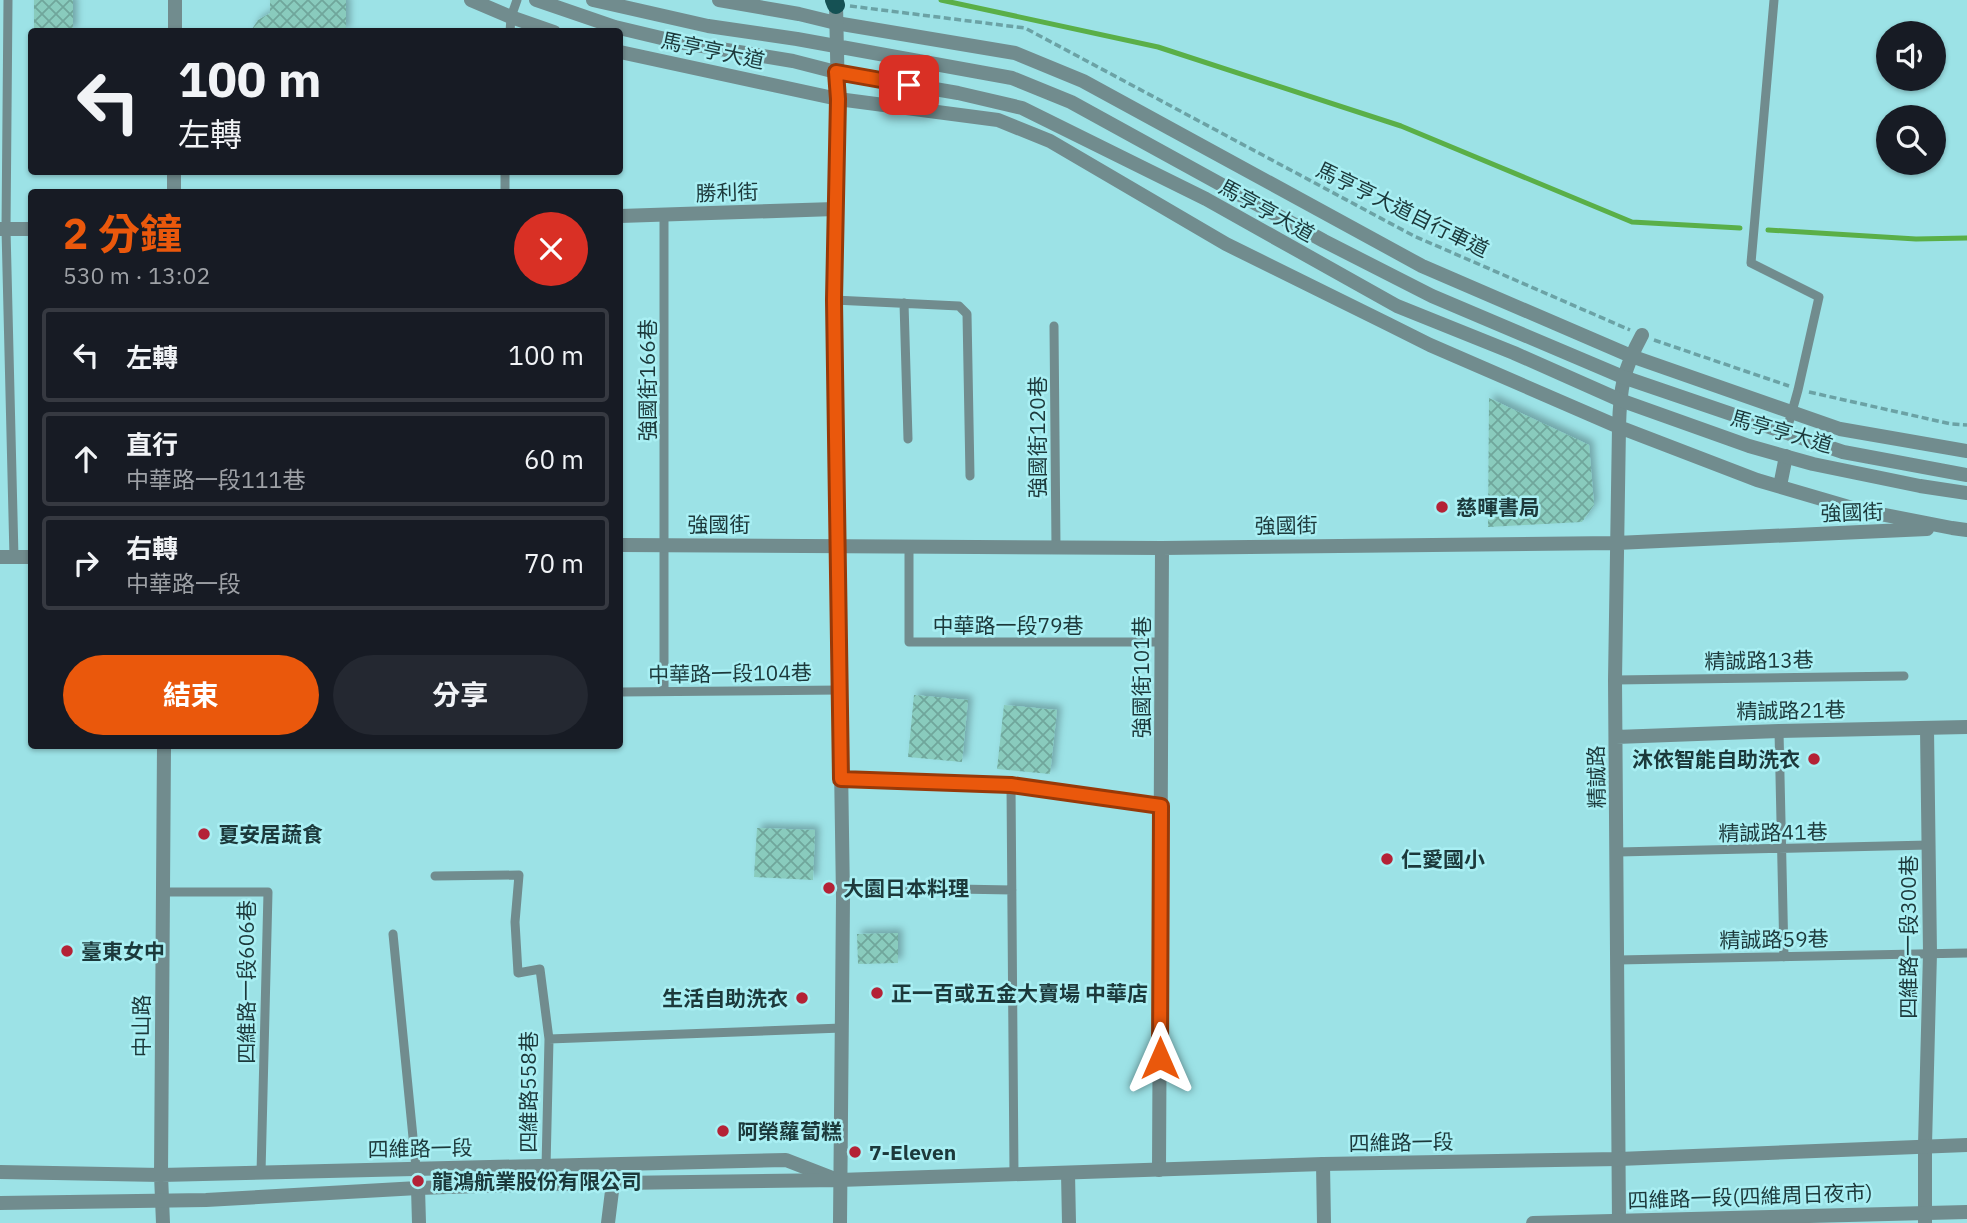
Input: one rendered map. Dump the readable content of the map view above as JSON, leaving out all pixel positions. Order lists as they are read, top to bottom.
{
  "streets": {
    "street": [
      "馬亨亨大道",
      "勝利街",
      "強國街",
      "強國街101巷",
      "精誠路21巷",
      "精誠路",
      "四維路一段300巷",
      "中山路",
      "四維路一段",
      "四維路一段(四維周日夜市)"
    ],
    "lane": [
      "強國街166巷",
      "強國街120巷",
      "中華路一段79巷",
      "精誠路13巷",
      "中華路一段104巷",
      "精誠路41巷",
      "精誠路59巷",
      "四維路一段606巷",
      "四維路558巷"
    ],
    "path": ["馬亨亨大道自行車道"]
  },
  "crossings": [
    ["馬亨亨大道", "強國街"],
    ["馬亨亨大道", "精誠路"],
    ["勝利街", "強國街166巷"],
    ["馬亨亨大道自行車道", "精誠路"],
    ["強國街166巷", "強國街"],
    ["強國街166巷", "中華路一段104巷"],
    ["強國街120巷", "強國街"],
    ["強國街", "中華路一段79巷"],
    ["強國街", "強國街101巷"],
    ["強國街", "精誠路"],
    ["中華路一段79巷", "強國街101巷"],
    ["精誠路13巷", "精誠路"],
    ["強國街101巷", "四維路一段"],
    ["精誠路21巷", "精誠路"],
    ["精誠路21巷", "四維路一段300巷"],
    ["精誠路", "精誠路41巷"],
    ["精誠路", "精誠路59巷"],
    ["精誠路", "四維路一段"],
    ["精誠路", "四維路一段(四維周日夜市)"],
    ["精誠路41巷", "四維路一段300巷"],
    ["四維路一段300巷", "精誠路59巷"],
    ["四維路一段300巷", "四維路一段"],
    ["四維路一段300巷", "四維路一段(四維周日夜市)"],
    ["四維路一段606巷", "中山路"],
    ["四維路一段606巷", "四維路一段"],
    ["中山路", "四維路一段"],
    ["四維路558巷", "四維路一段"]
  ],
  "places": [
    "慈暉書局",
    "沐依智能自助洗衣",
    "夏安居蔬食",
    "仁愛國小",
    "大園日本料理",
    "臺東女中",
    "正一百或五金大賣場 中華店",
    "生活自助洗衣",
    "阿榮蘿蔔糕",
    "7-Eleven",
    "龍鴻航業股份有限公司"
  ],
  "page": {
    "turn": ["100 m", "左轉"],
    "heading": ["2 分鐘", "530 m · 13:02"],
    "list": [
      {
        "name": "左轉",
        "value": "100 m"
      },
      {
        "name": "直行",
        "note": "中華路一段111巷",
        "value": "60 m"
      },
      {
        "name": "右轉",
        "note": "中華路一段",
        "value": "70 m"
      }
    ],
    "buttons": ["結束", "分享"]
  }
}
